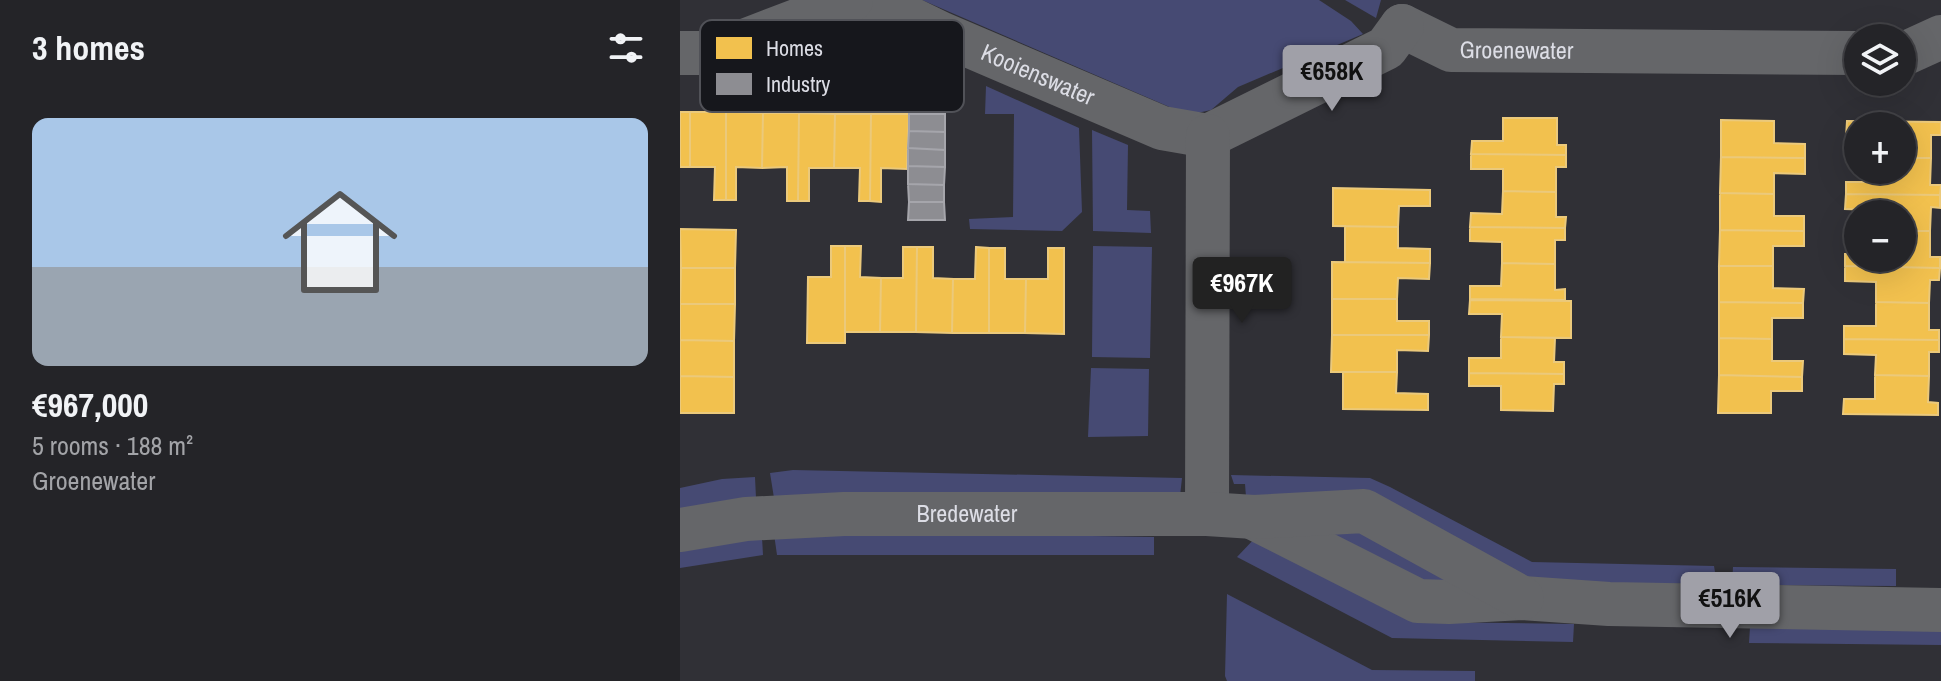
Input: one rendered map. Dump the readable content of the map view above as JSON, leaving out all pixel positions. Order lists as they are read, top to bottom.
{
  "streets": {
    "street": ["Groenewater", "Kooienswater", "Bredewater"]
  },
  "crossings": [
    ["Groenewater", "Kooienswater"]
  ],
  "legend": ["Homes", "Industry"],
  "page": {
    "heading": "3 homes",
    "map_buttons": ["+", "−"],
    "price": ["€658K", "€967K", "€516K"],
    "list": [
      {
        "name": "€967,000",
        "note": "5 rooms · 188 m² · Groenewater"
      }
    ]
  }
}
